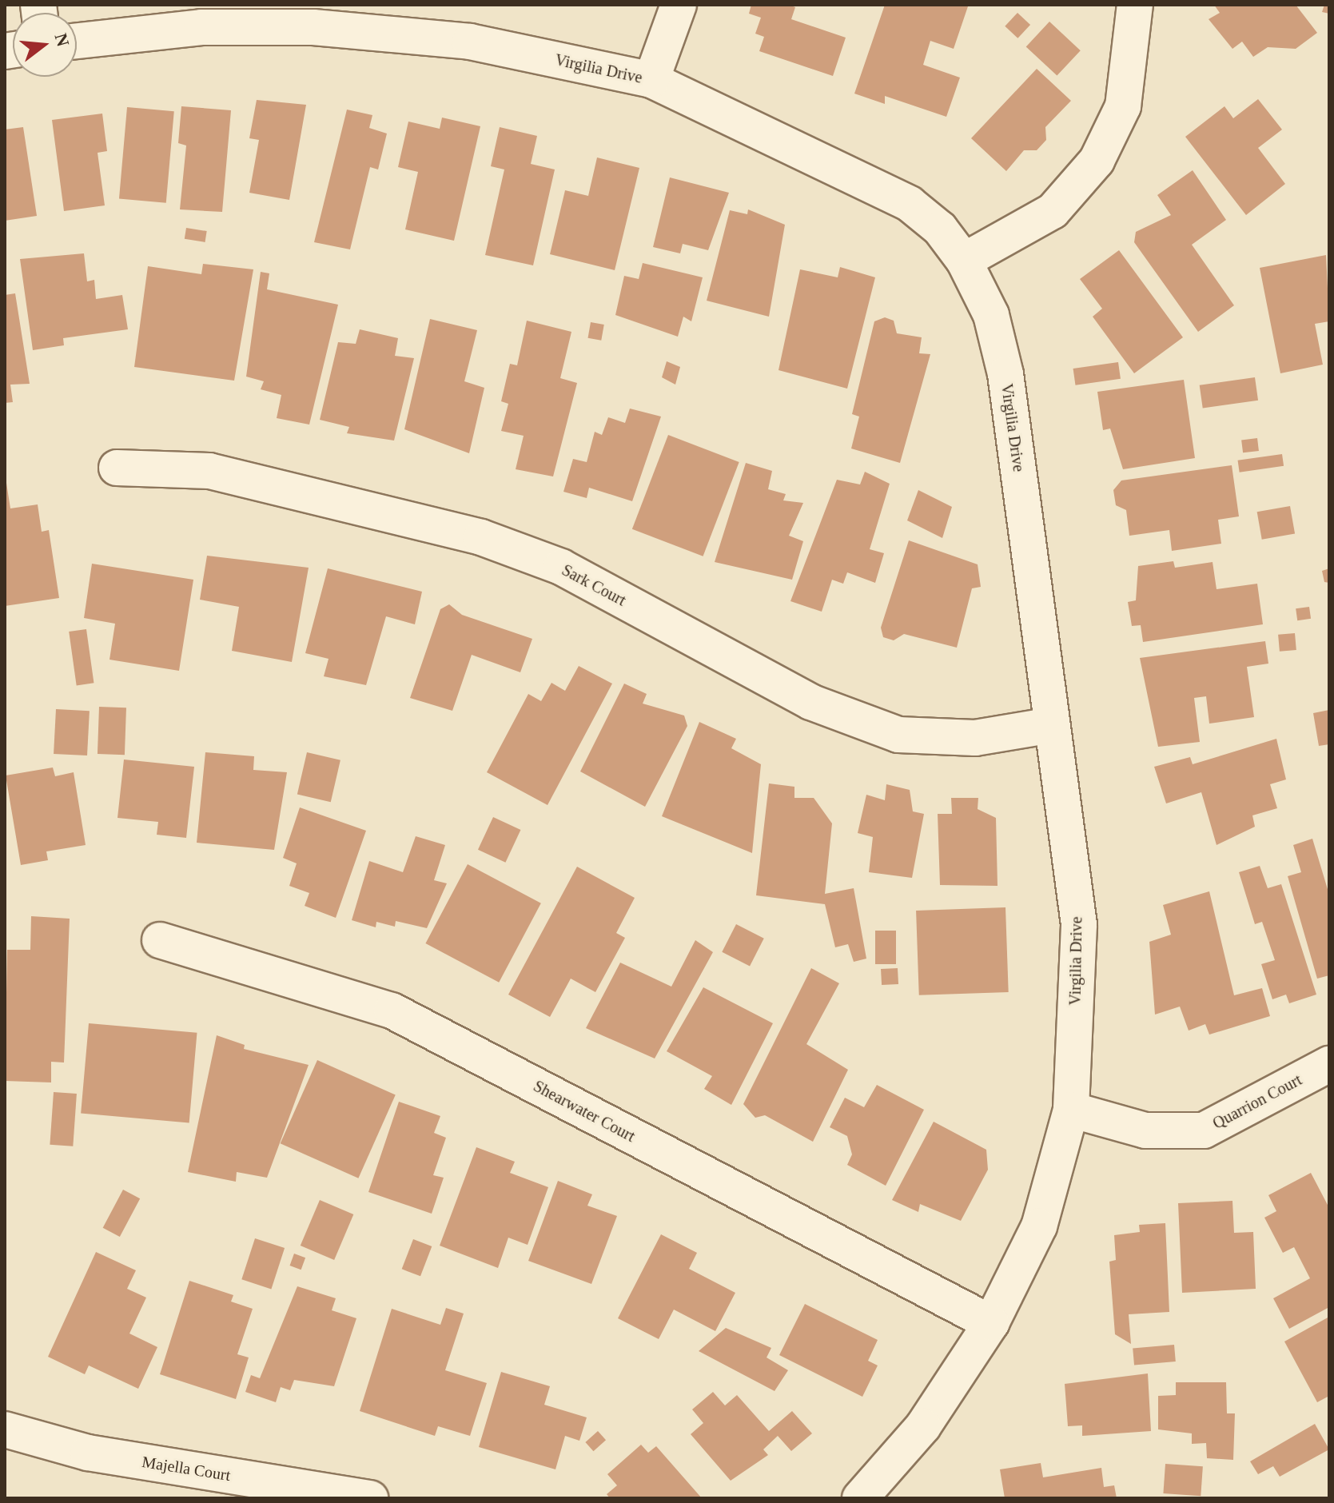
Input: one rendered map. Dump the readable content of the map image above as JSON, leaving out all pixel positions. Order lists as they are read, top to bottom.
{
  "streets": {
    "street": [
      "Virgilia Drive",
      "Sark Court",
      "Quarrion Court",
      "Shearwater Court",
      "Majella Court"
    ]
  },
  "crossings": [
    ["Virgilia Drive", "Sark Court"],
    ["Virgilia Drive", "Quarrion Court"],
    ["Virgilia Drive", "Shearwater Court"]
  ],
  "north": "right"
}
